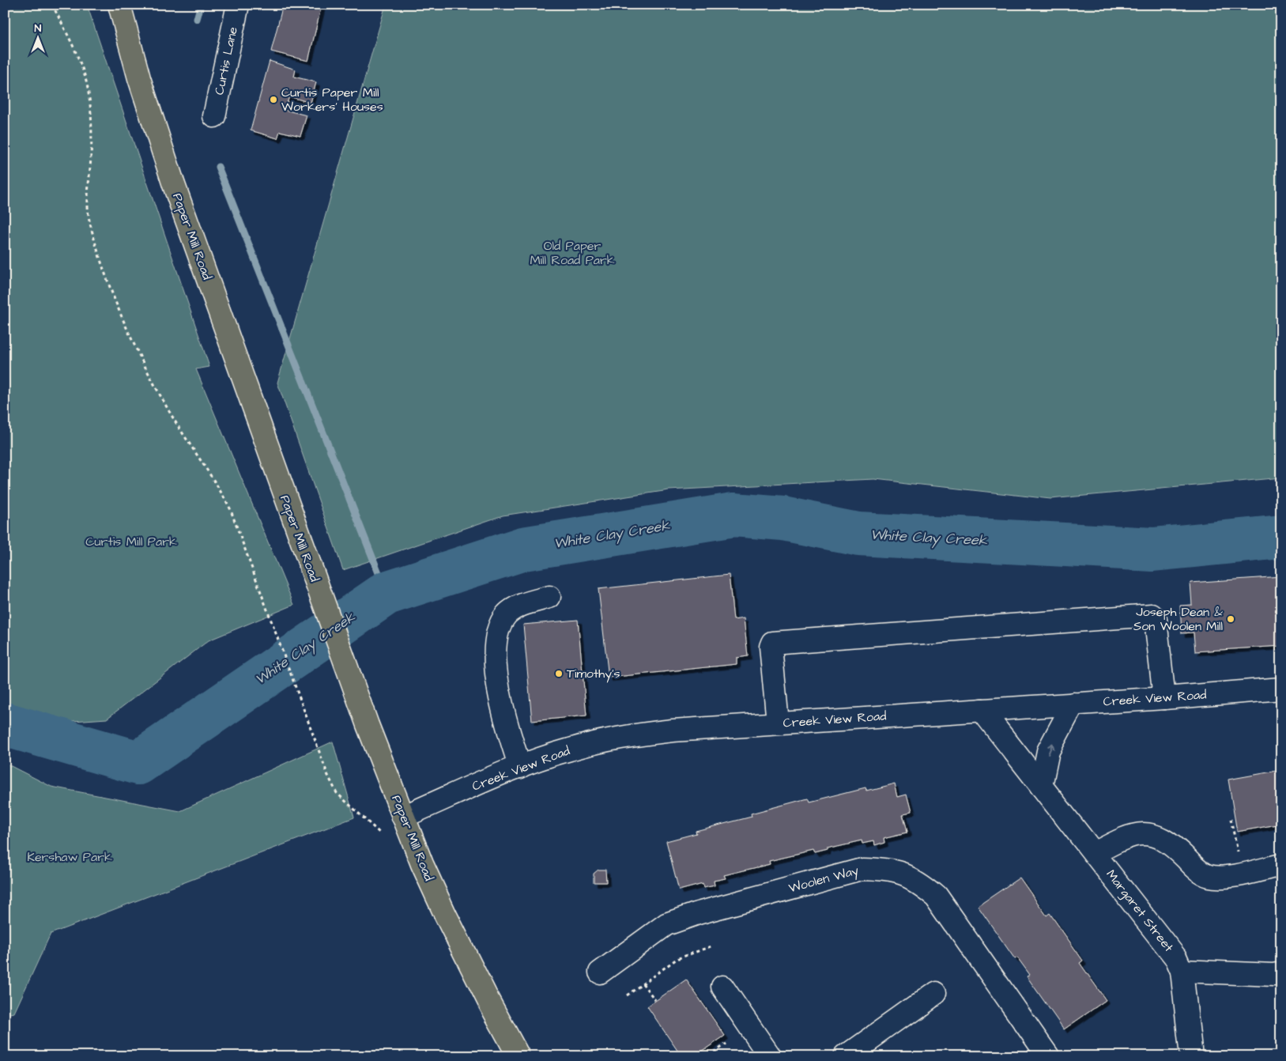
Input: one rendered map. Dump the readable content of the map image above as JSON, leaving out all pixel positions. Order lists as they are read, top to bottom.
{
  "streets": {
    "main road": ["Paper Mill Road"],
    "street": [
      "Curtis Lane",
      "Creek View Road",
      "Woolen Way",
      "Margaret Street"
    ]
  },
  "crossings": [
    ["Paper Mill Road", "Creek View Road"],
    ["Creek View Road", "Margaret Street"]
  ],
  "water": ["White Clay Creek"],
  "parks": ["Old Paper Mill Road Park", "Curtis Mill Park", "Kershaw Park"],
  "places": ["Curtis Paper Mill Workers' Houses", "Joseph Dean & Son Woolen Mill", "Timothy's"],
  "north": "top"
}
